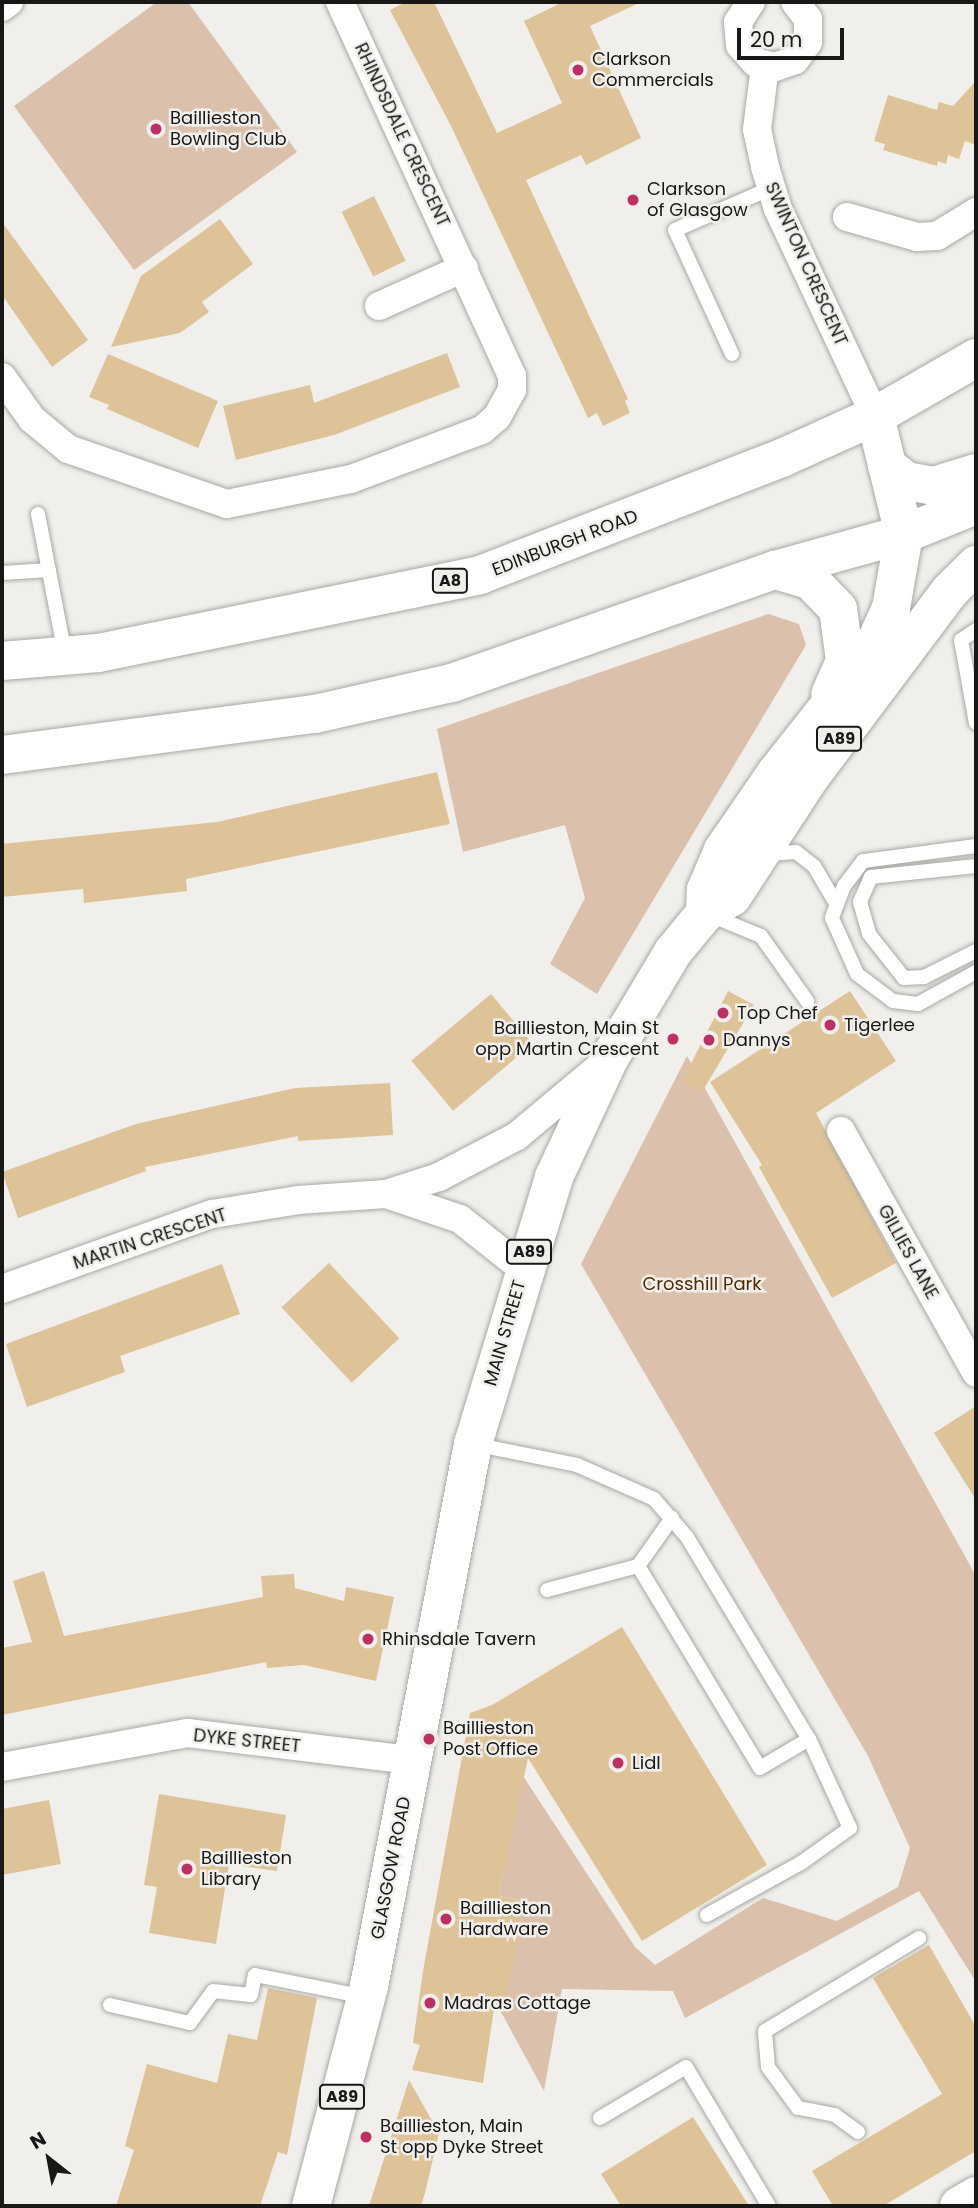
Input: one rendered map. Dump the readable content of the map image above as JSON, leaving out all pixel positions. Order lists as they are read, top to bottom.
{
  "streets": {
    "main road": [
      "EDINBURGH ROAD",
      "A8",
      "A89",
      "MAIN STREET",
      "GLASGOW ROAD"
    ],
    "street": [
      "RHINDSDALE CRESCENT",
      "SWINTON CRESCENT",
      "MARTIN CRESCENT",
      "GILLIES LANE",
      "DYKE STREET"
    ]
  },
  "crossings": [
    ["SWINTON CRESCENT", "EDINBURGH ROAD"],
    ["A89", "MAIN STREET"],
    ["MARTIN CRESCENT", "MAIN STREET"],
    ["MAIN STREET", "GLASGOW ROAD"],
    ["DYKE STREET", "GLASGOW ROAD"]
  ],
  "parks": ["Crosshill Park"],
  "places": [
    "Clarkson Commercials",
    "Baillieston Bowling Club",
    "Clarkson of Glasgow",
    "Top Chef",
    "Tigerlee",
    "Baillieston, Main St opp Martin Crescent",
    "Dannys",
    "Rhinsdale Tavern",
    "Baillieston Post Office",
    "Lidl",
    "Baillieston Library",
    "Baillieston Hardware",
    "Madras Cottage",
    "Baillieston, Main St opp Dyke Street"
  ],
  "scale_bar": "20 m",
  "north": "top left"
}
